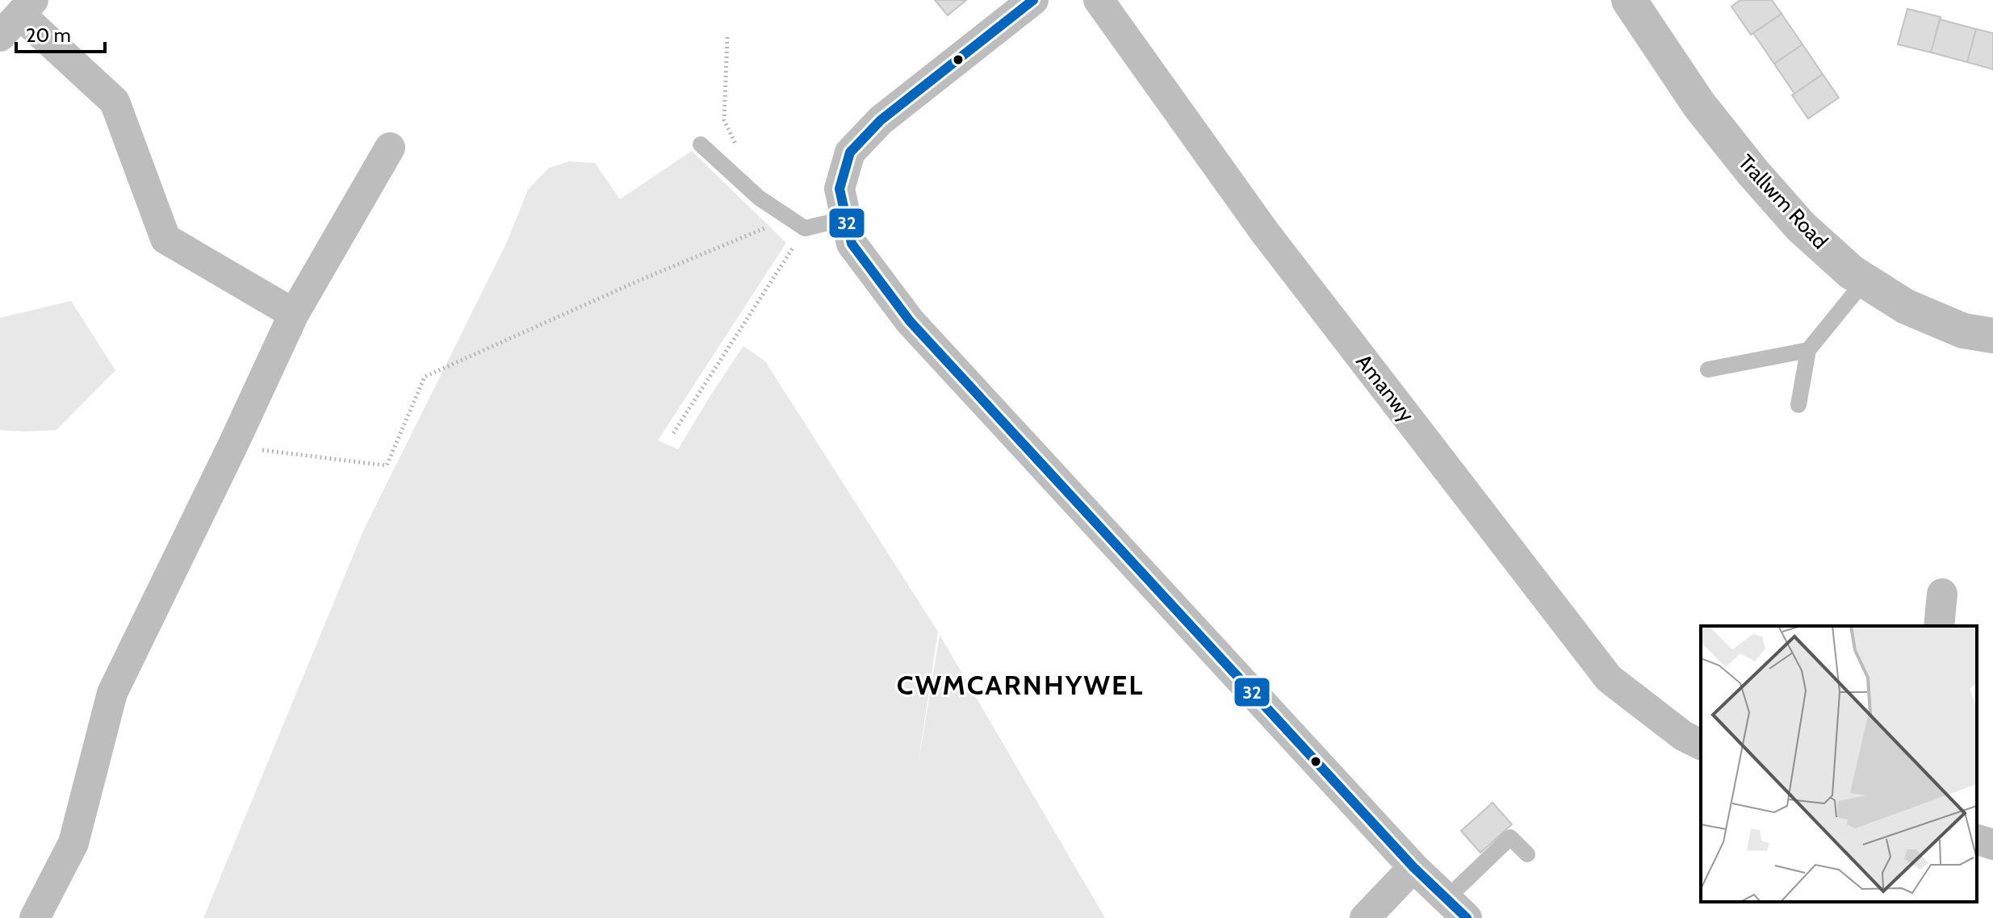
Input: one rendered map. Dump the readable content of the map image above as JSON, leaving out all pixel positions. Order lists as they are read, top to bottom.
{
  "streets": {
    "street": ["Trallwm Road", "Amanwy"]
  },
  "districts": ["CWMCARNHYWEL"],
  "lines": ["transit line 32"],
  "scale_bar": "20 m"
}
